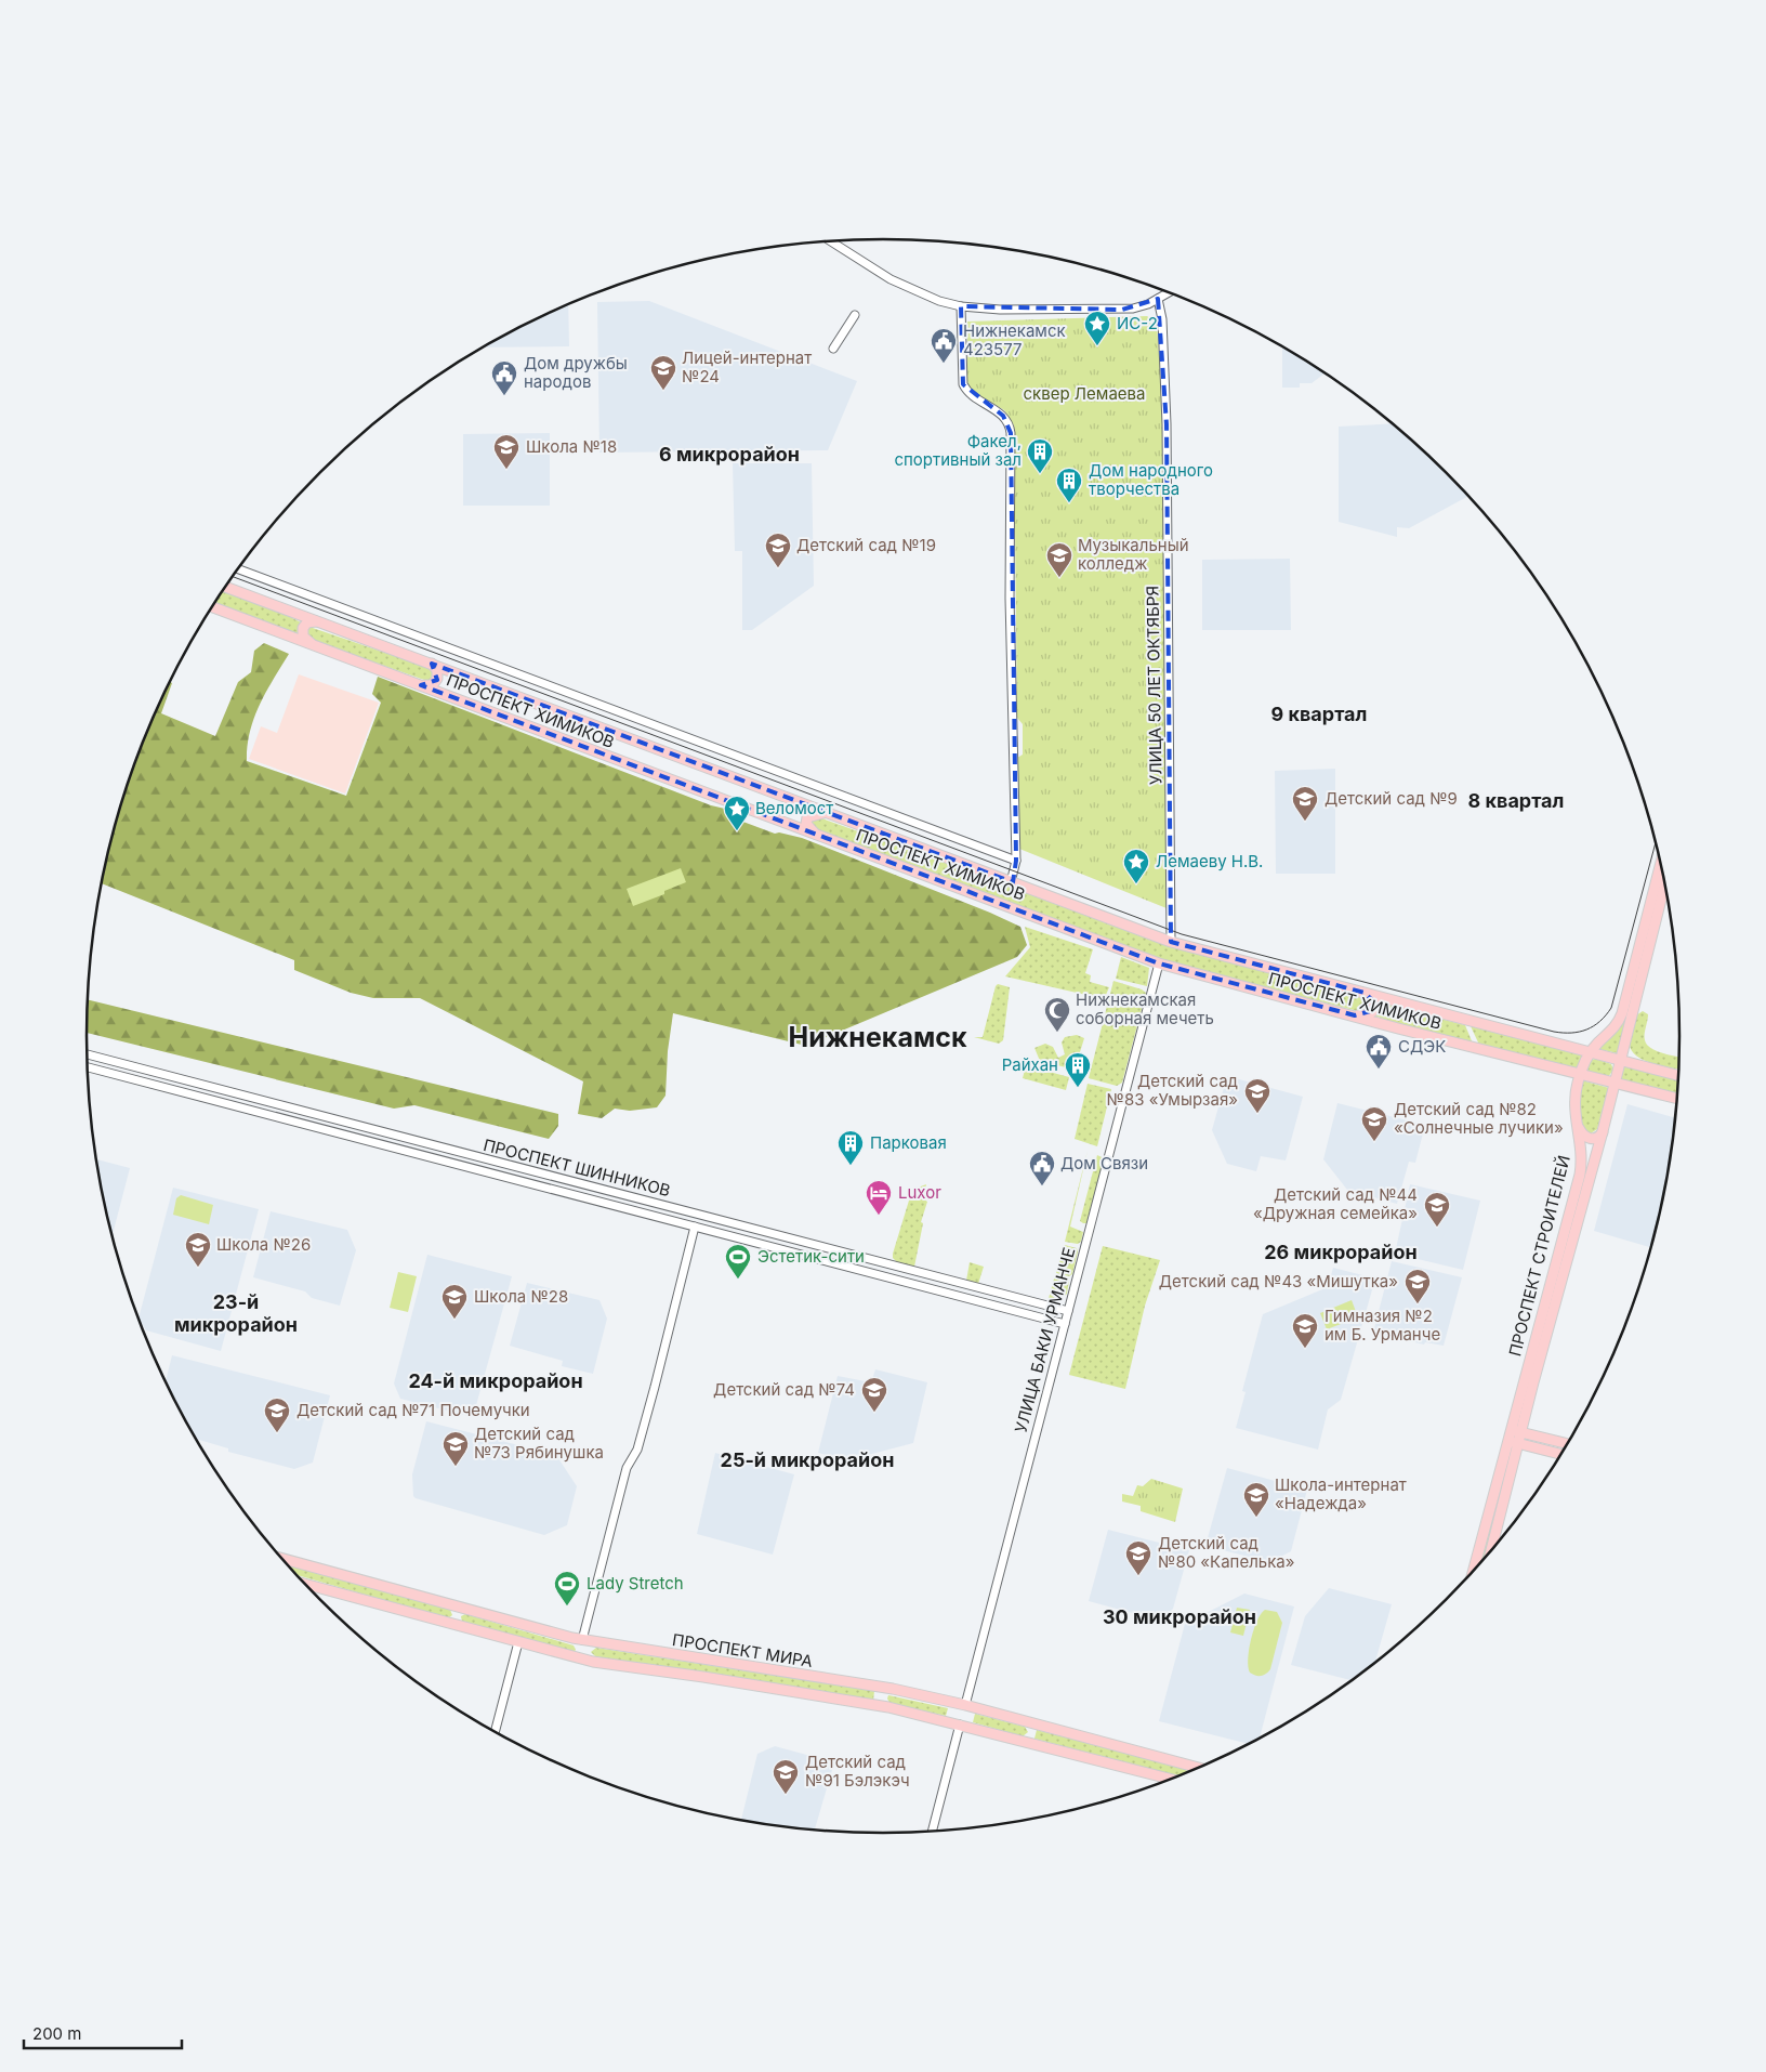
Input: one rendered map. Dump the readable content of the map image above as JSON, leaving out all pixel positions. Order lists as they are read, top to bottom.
{
  "streets": {
    "main road": [
      "ПРОСПЕКТ ХИМИКОВ",
      "ПРОСПЕКТ СТРОИТЕЛЕЙ",
      "УЛИЦА БАКИ УРМАНЧЕ",
      "ПРОСПЕКТ МИРА"
    ],
    "street": ["УЛИЦА 50 ЛЕТ ОКТЯБРЯ", "ПРОСПЕКТ ШИННИКОВ"]
  },
  "crossings": [
    ["УЛИЦА 50 ЛЕТ ОКТЯБРЯ", "ПРОСПЕКТ ХИМИКОВ"],
    ["ПРОСПЕКТ ХИМИКОВ", "ПРОСПЕКТ СТРОИТЕЛЕЙ"],
    ["ПРОСПЕКТ ХИМИКОВ", "УЛИЦА БАКИ УРМАНЧЕ"],
    ["ПРОСПЕКТ ШИННИКОВ", "УЛИЦА БАКИ УРМАНЧЕ"],
    ["УЛИЦА БАКИ УРМАНЧЕ", "ПРОСПЕКТ МИРА"]
  ],
  "districts": [
    "6 микрорайон",
    "9 квартал",
    "8 квартал",
    "Нижнекамск",
    "26 микрорайон",
    "23-й микрорайон",
    "24-й микрорайон",
    "25-й микрорайон",
    "30 микрорайон"
  ],
  "parks": ["сквер Лемаева"],
  "places": {
    "place": ["ИС-2", "Веломост", "Лемаеву Н.В."],
    "public building": [
      "Нижнекамск 423577",
      "Дом дружбы народов",
      "СДЭК",
      "Дом Связи"
    ],
    "school or university": [
      "Лицей-интернат №24",
      "Школа №18",
      "Детский сад №19",
      "Музыкальный колледж",
      "Детский сад №9",
      "Детский сад №83 «Умырзая»",
      "Детский сад №82 «Солнечные лучики»",
      "Детский сад №44 «Дружная семейка»",
      "Школа №26",
      "Детский сад №43 «Мишутка»",
      "Школа №28",
      "Гимназия №2 им Б. Урманче",
      "Детский сад №74",
      "Детский сад №71 Почемучки",
      "Детский сад №73 Рябинушка",
      "Школа-интернат «Надежда»",
      "Детский сад №80 «Капелька»",
      "Детский сад №91 Бэлэкэч"
    ],
    "building": [
      "Факел, спортивный зал",
      "Дом народного творчества",
      "Райхан",
      "Парковая"
    ],
    "mosque": ["Нижнекамская соборная мечеть"],
    "hotel": ["Luxor"],
    "sports": ["Эстетик-сити", "Lady Stretch"]
  },
  "scale_bar": "200 m"
}
